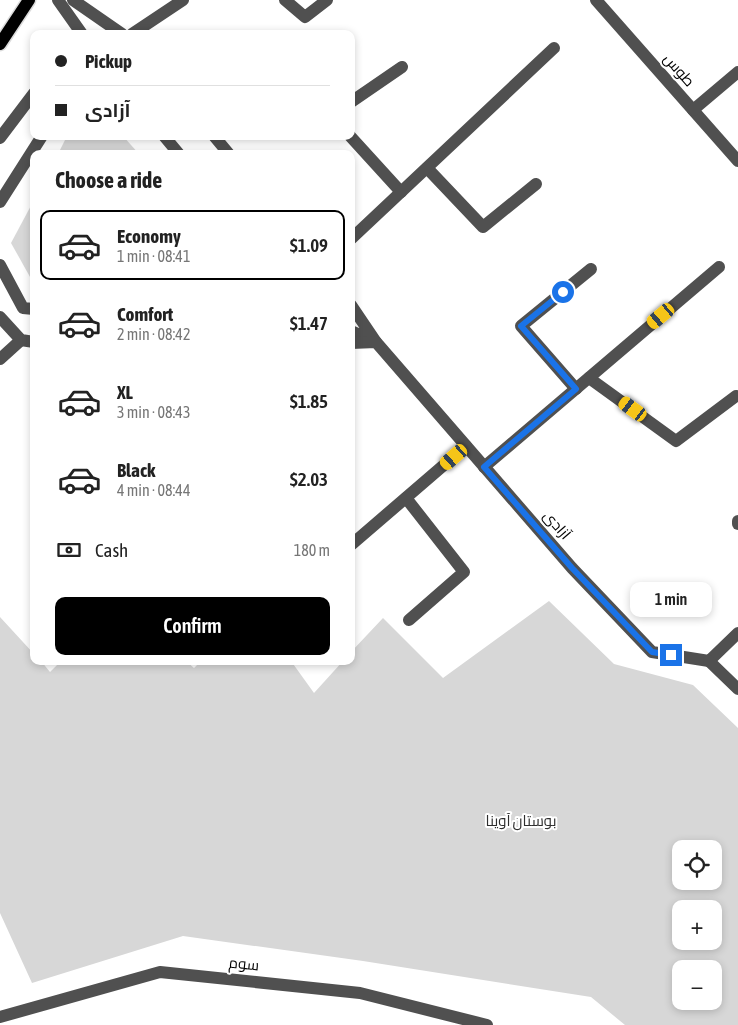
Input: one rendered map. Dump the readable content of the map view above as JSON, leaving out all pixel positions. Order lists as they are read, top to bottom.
{
  "streets": {
    "street": ["طوس", "آزادی", "سوم"]
  },
  "parks": ["بوستان آوینا"],
  "page": {
    "banner": ["Pickup", "آزادی"],
    "heading": "Choose a ride",
    "list": [
      {
        "name": "Economy",
        "note": "1 min · 08:41",
        "value": "$1.09"
      },
      {
        "name": "Comfort",
        "note": "2 min · 08:42",
        "value": "$1.47"
      },
      {
        "name": "XL",
        "note": "3 min · 08:43",
        "value": "$1.85"
      },
      {
        "name": "Black",
        "note": "4 min · 08:44",
        "value": "$2.03"
      }
    ],
    "pay": ["Cash", "180 m"],
    "bubble": "1 min",
    "buttons": "Confirm",
    "map_buttons": ["+", "−"]
  }
}
